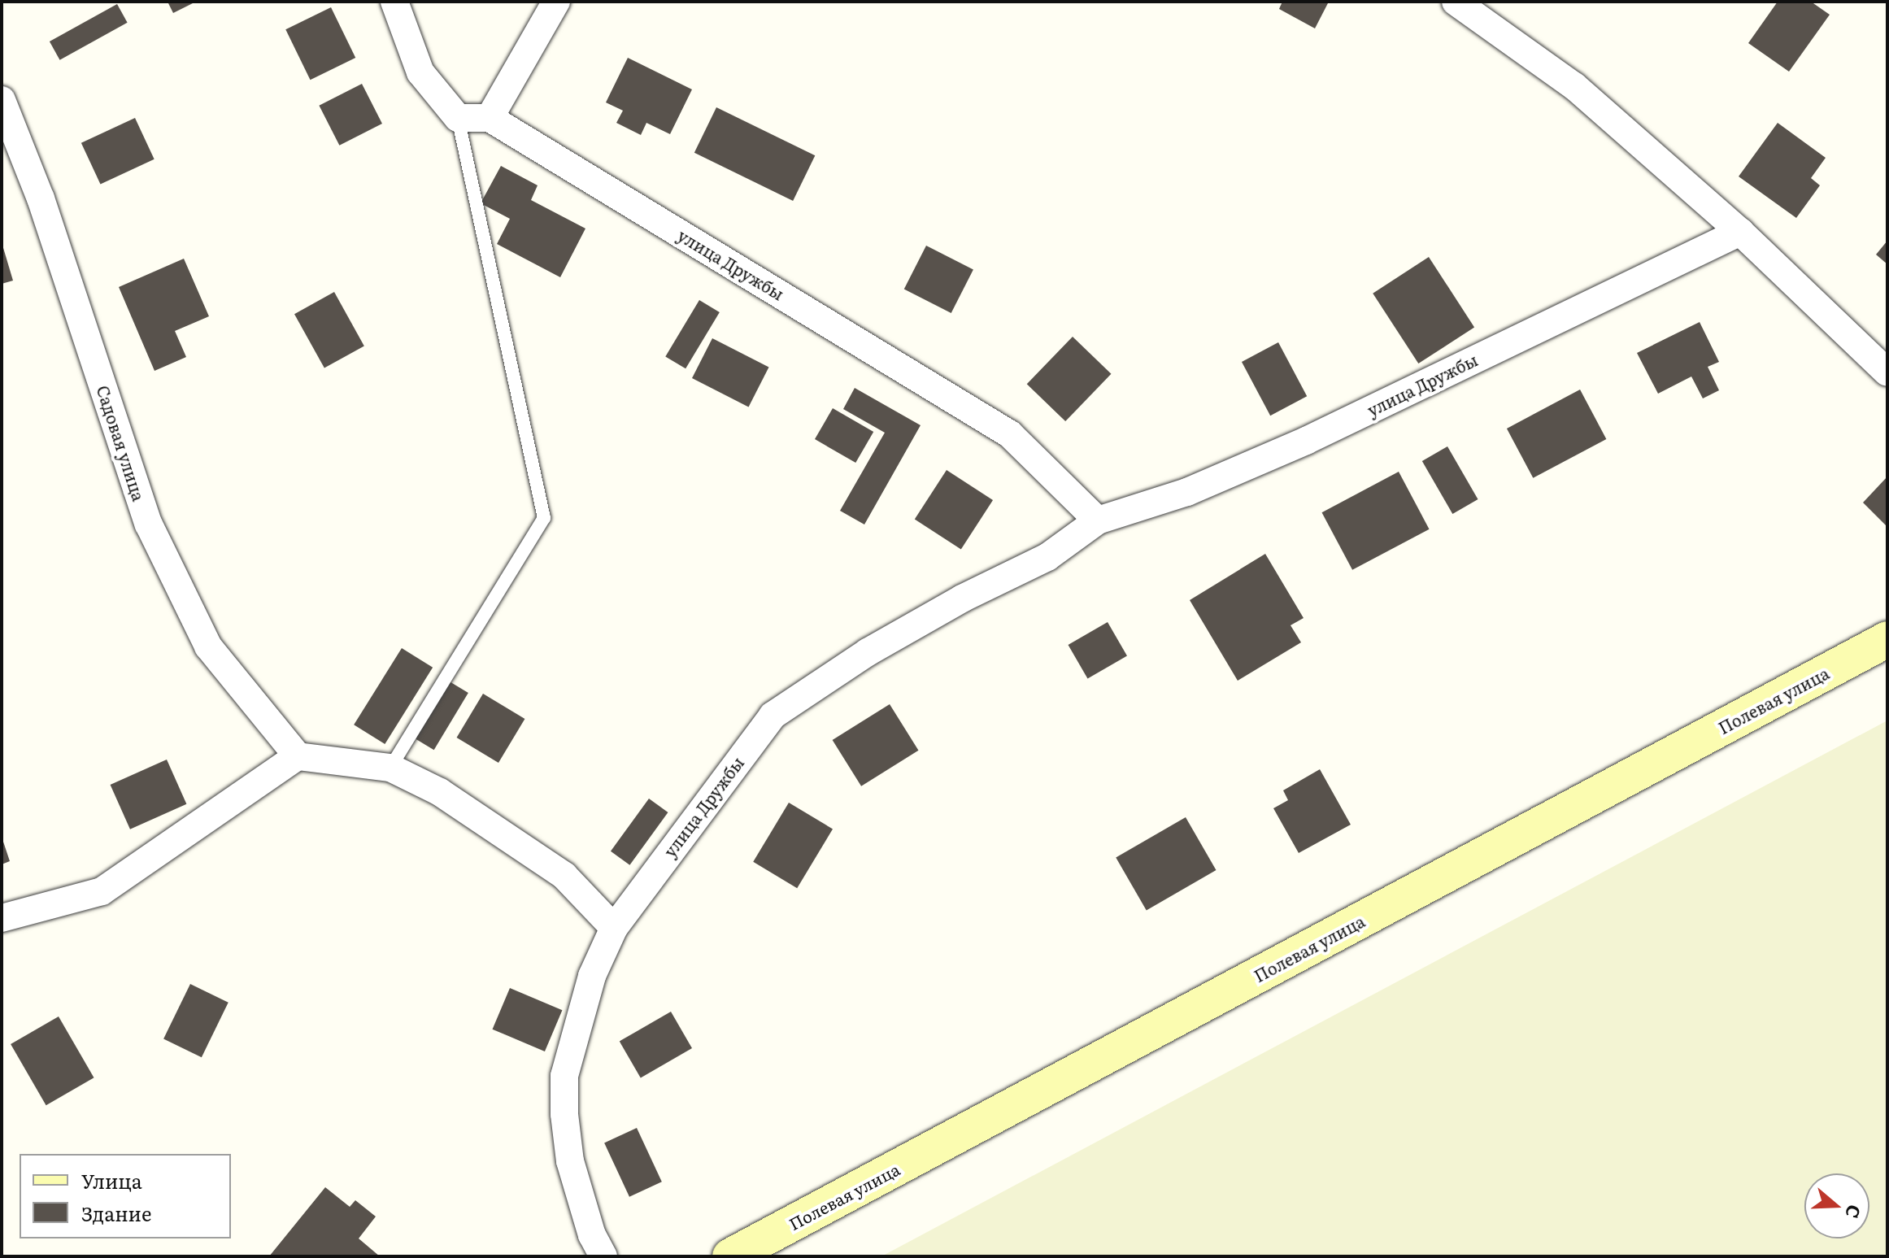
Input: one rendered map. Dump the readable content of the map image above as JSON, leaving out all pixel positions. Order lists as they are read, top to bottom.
{
  "streets": {
    "street": ["улица Дружбы", "Садовая улица", "Полевая улица"]
  },
  "legend": ["Улица", "Здание"],
  "north": "right"
}
